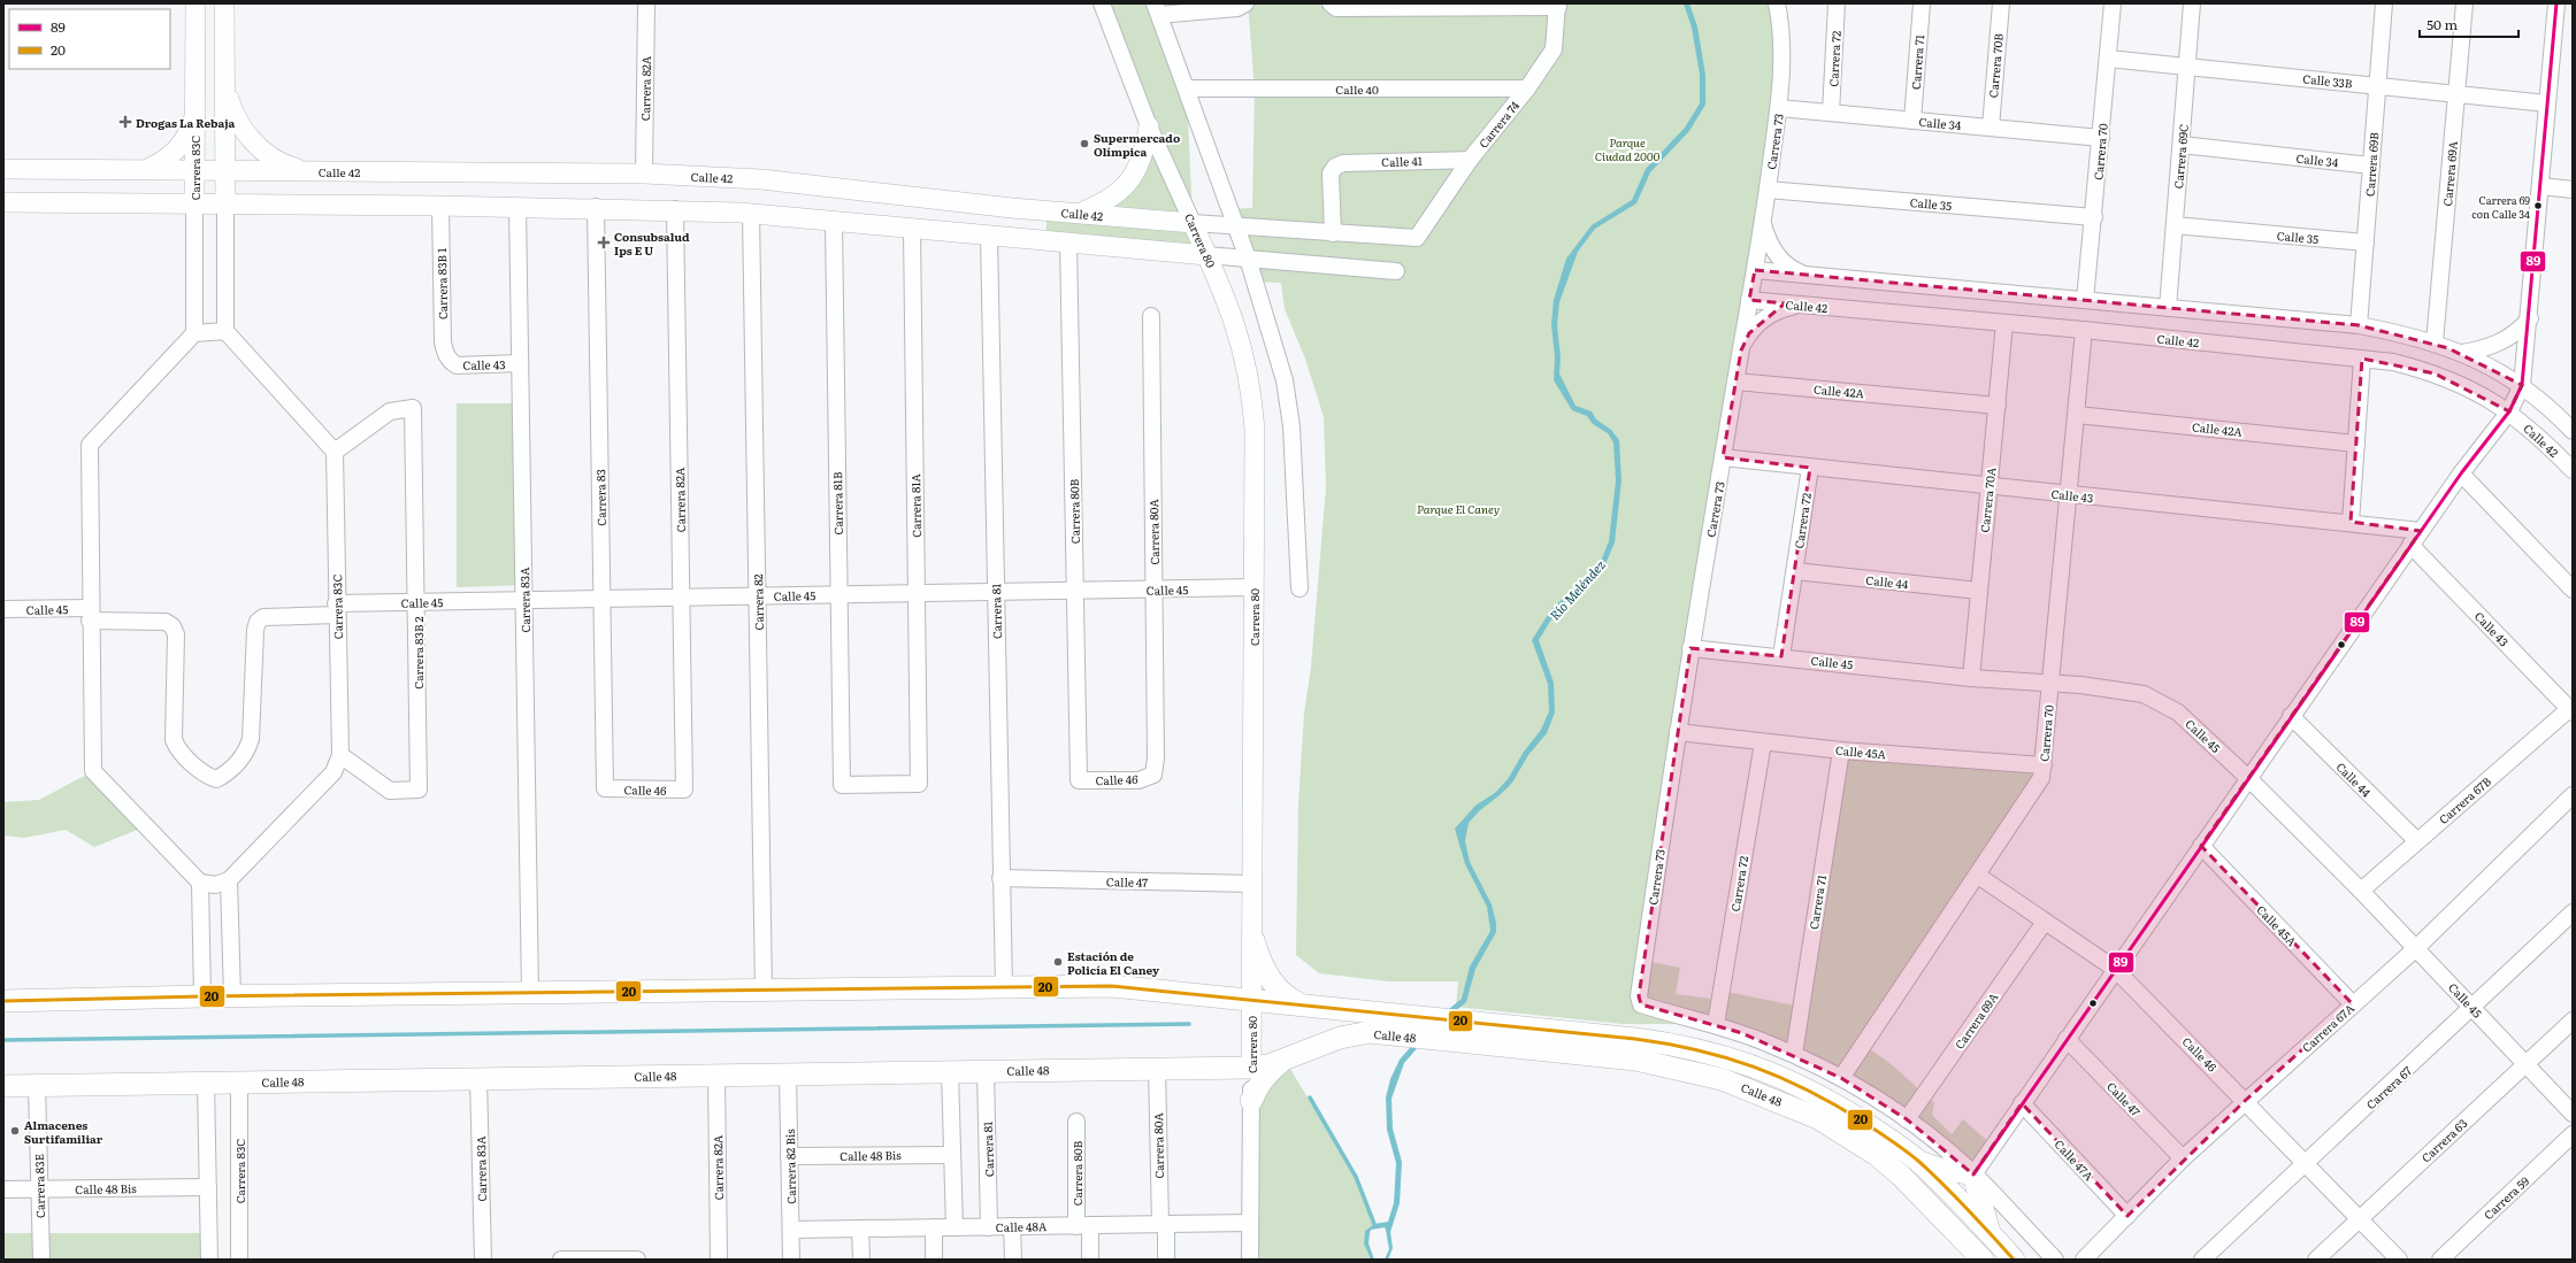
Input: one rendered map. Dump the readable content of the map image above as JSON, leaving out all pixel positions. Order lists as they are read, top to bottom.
{
  "streets": {
    "main road": ["Calle 48"],
    "street": [
      "Carrera 72",
      "Carrera 71",
      "Carrera 70B",
      "Calle 33B",
      "Carrera 82A",
      "Calle 40",
      "Calle 34",
      "Carrera 74",
      "Carrera 73",
      "Carrera 70",
      "Carrera 69C",
      "Calle 41",
      "Carrera 69B",
      "Carrera 83C",
      "Calle 42",
      "Carrera 69A",
      "Calle 35",
      "Carrera 80",
      "Carrera 83B 1",
      "Calle 43",
      "Calle 42A",
      "Carrera 83",
      "Carrera 70A",
      "Carrera 81B",
      "Carrera 81A",
      "Carrera 80B",
      "Carrera 80A",
      "Calle 44",
      "Calle 45",
      "Carrera 83A",
      "Carrera 82",
      "Carrera 81",
      "Carrera 83B 2",
      "Calle 45A",
      "Calle 46",
      "Carrera 67B",
      "Calle 47",
      "Carrera 67A",
      "Carrera 67",
      "Carrera 63",
      "Calle 48 Bis",
      "Calle 47A",
      "Carrera 82 Bis",
      "Carrera 83E",
      "Carrera 59",
      "Calle 48A"
    ]
  },
  "crossings": [
    ["Carrera 72", "Calle 34"],
    ["Carrera 72", "Carrera 73"],
    ["Carrera 72", "Calle 43"],
    ["Carrera 72", "Calle 44"],
    ["Carrera 72", "Calle 45"],
    ["Carrera 72", "Calle 45A"],
    ["Carrera 71", "Calle 34"],
    ["Carrera 71", "Calle 45A"],
    ["Carrera 70B", "Calle 34"],
    ["Calle 33B", "Carrera 70"],
    ["Calle 33B", "Carrera 69C"],
    ["Calle 33B", "Carrera 69B"],
    ["Calle 33B", "Carrera 69A"],
    ["Carrera 82A", "Calle 42"],
    ["Carrera 82A", "Calle 45"],
    ["Carrera 82A", "Calle 46"],
    ["Carrera 82A", "Calle 48"],
    ["Calle 40", "Carrera 74"],
    ["Calle 34", "Carrera 73"],
    ["Calle 34", "Carrera 70"],
    ["Calle 34", "Carrera 69C"],
    ["Calle 34", "Carrera 69B"],
    ["Carrera 74", "Calle 41"],
    ["Carrera 74", "Calle 42"],
    ["Carrera 73", "Calle 42"],
    ["Carrera 73", "Calle 35"],
    ["Carrera 73", "Calle 43"],
    ["Carrera 73", "Calle 42A"],
    ["Carrera 73", "Calle 45"],
    ["Carrera 73", "Calle 45A"],
    ["Carrera 70", "Calle 42"],
    ["Carrera 70", "Calle 35"],
    ["Carrera 70", "Calle 43"],
    ["Carrera 70", "Calle 42A"],
    ["Carrera 70", "Calle 45"],
    ["Carrera 70", "Calle 45A"],
    ["Carrera 70", "Calle 46"],
    ["Carrera 69C", "Calle 35"],
    ["Calle 41", "Calle 42"],
    ["Carrera 69B", "Calle 35"],
    ["Carrera 83C", "Calle 42"],
    ["Carrera 83C", "Calle 45"],
    ["Carrera 83C", "Carrera 83B 2"],
    ["Carrera 83C", "Calle 48"],
    ["Calle 42", "Carrera 80"],
    ["Calle 42", "Carrera 70A"],
    ["Carrera 69A", "Calle 46"],
    ["Carrera 80", "Calle 45"],
    ["Carrera 80", "Calle 47"],
    ["Carrera 80", "Calle 48"],
    ["Carrera 80", "Calle 48A"],
    ["Carrera 83B 1", "Calle 43"],
    ["Calle 43", "Carrera 70A"],
    ["Calle 43", "Carrera 83A"],
    ["Calle 43", "Carrera 67B"],
    ["Calle 42A", "Carrera 70A"],
    ["Carrera 83", "Calle 45"],
    ["Carrera 83", "Calle 46"],
    ["Carrera 70A", "Calle 44"],
    ["Carrera 70A", "Calle 45"],
    ["Carrera 81B", "Carrera 81A"],
    ["Carrera 81B", "Calle 45"],
    ["Carrera 81A", "Calle 45"],
    ["Carrera 80B", "Calle 45"],
    ["Carrera 80B", "Calle 46"],
    ["Carrera 80B", "Calle 48A"],
    ["Carrera 80A", "Calle 45"],
    ["Carrera 80A", "Calle 46"],
    ["Carrera 80A", "Calle 48"],
    ["Carrera 80A", "Calle 48A"],
    ["Calle 44", "Carrera 67B"],
    ["Calle 45", "Carrera 83A"],
    ["Calle 45", "Carrera 82"],
    ["Calle 45", "Carrera 81"],
    ["Calle 45", "Carrera 83B 2"],
    ["Calle 45", "Carrera 67B"],
    ["Calle 45", "Carrera 67A"],
    ["Calle 45", "Carrera 67"],
    ["Calle 45", "Carrera 63"],
    ["Carrera 83A", "Calle 48"],
    ["Carrera 82", "Calle 48"],
    ["Carrera 81", "Calle 47"],
    ["Carrera 81", "Calle 48"],
    ["Carrera 81", "Calle 48A"],
    ["Calle 45A", "Carrera 67A"],
    ["Calle 46", "Carrera 67A"],
    ["Calle 46", "Carrera 67"],
    ["Calle 46", "Carrera 63"],
    ["Calle 47", "Carrera 67A"],
    ["Carrera 67A", "Calle 47A"],
    ["Calle 48", "Carrera 82 Bis"],
    ["Calle 48", "Carrera 83E"],
    ["Calle 48 Bis", "Carrera 82 Bis"],
    ["Calle 48 Bis", "Carrera 83E"],
    ["Carrera 82 Bis", "Calle 48A"]
  ],
  "water": ["Río Meléndez"],
  "parks": ["Parque Ciudad 2000", "Parque El Caney"],
  "places": {
    "health": ["Drogas La Rebaja", "Consubsalud Ips E U"],
    "other": [
      "Supermercado Olímpica",
      "Carrera 69 con Calle 34",
      "Estación de Policía El Caney",
      "Almacenes Surtifamiliar"
    ]
  },
  "lines": ["transit line 89", "transit line 20"],
  "legend": ["89", "20"],
  "scale_bar": "50 m"
}
